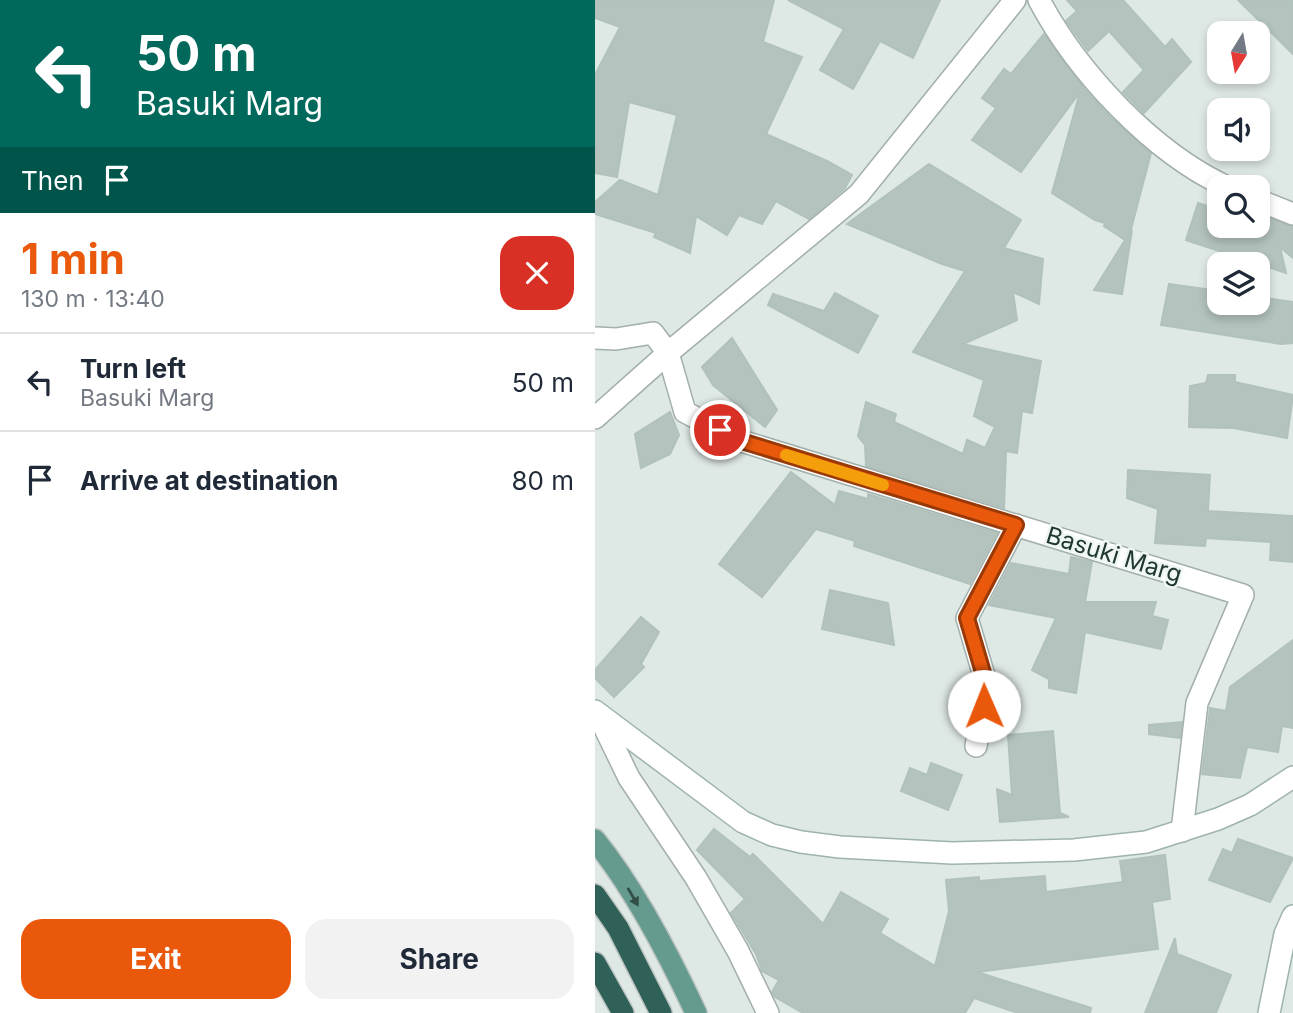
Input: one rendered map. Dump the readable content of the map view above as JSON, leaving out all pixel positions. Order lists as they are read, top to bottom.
{
  "streets": {
    "street": ["Basuki Marg"]
  },
  "north": "bottom",
  "page": {
    "turn": ["50 m", "Basuki Marg"],
    "then": "Then",
    "heading": ["1 min", "130 m · 13:40"],
    "list": [
      {
        "name": "Turn left",
        "note": "Basuki Marg",
        "value": "50 m"
      },
      {
        "name": "Arrive at destination",
        "value": "80 m"
      }
    ],
    "buttons": ["Exit", "Share"]
  }
}
